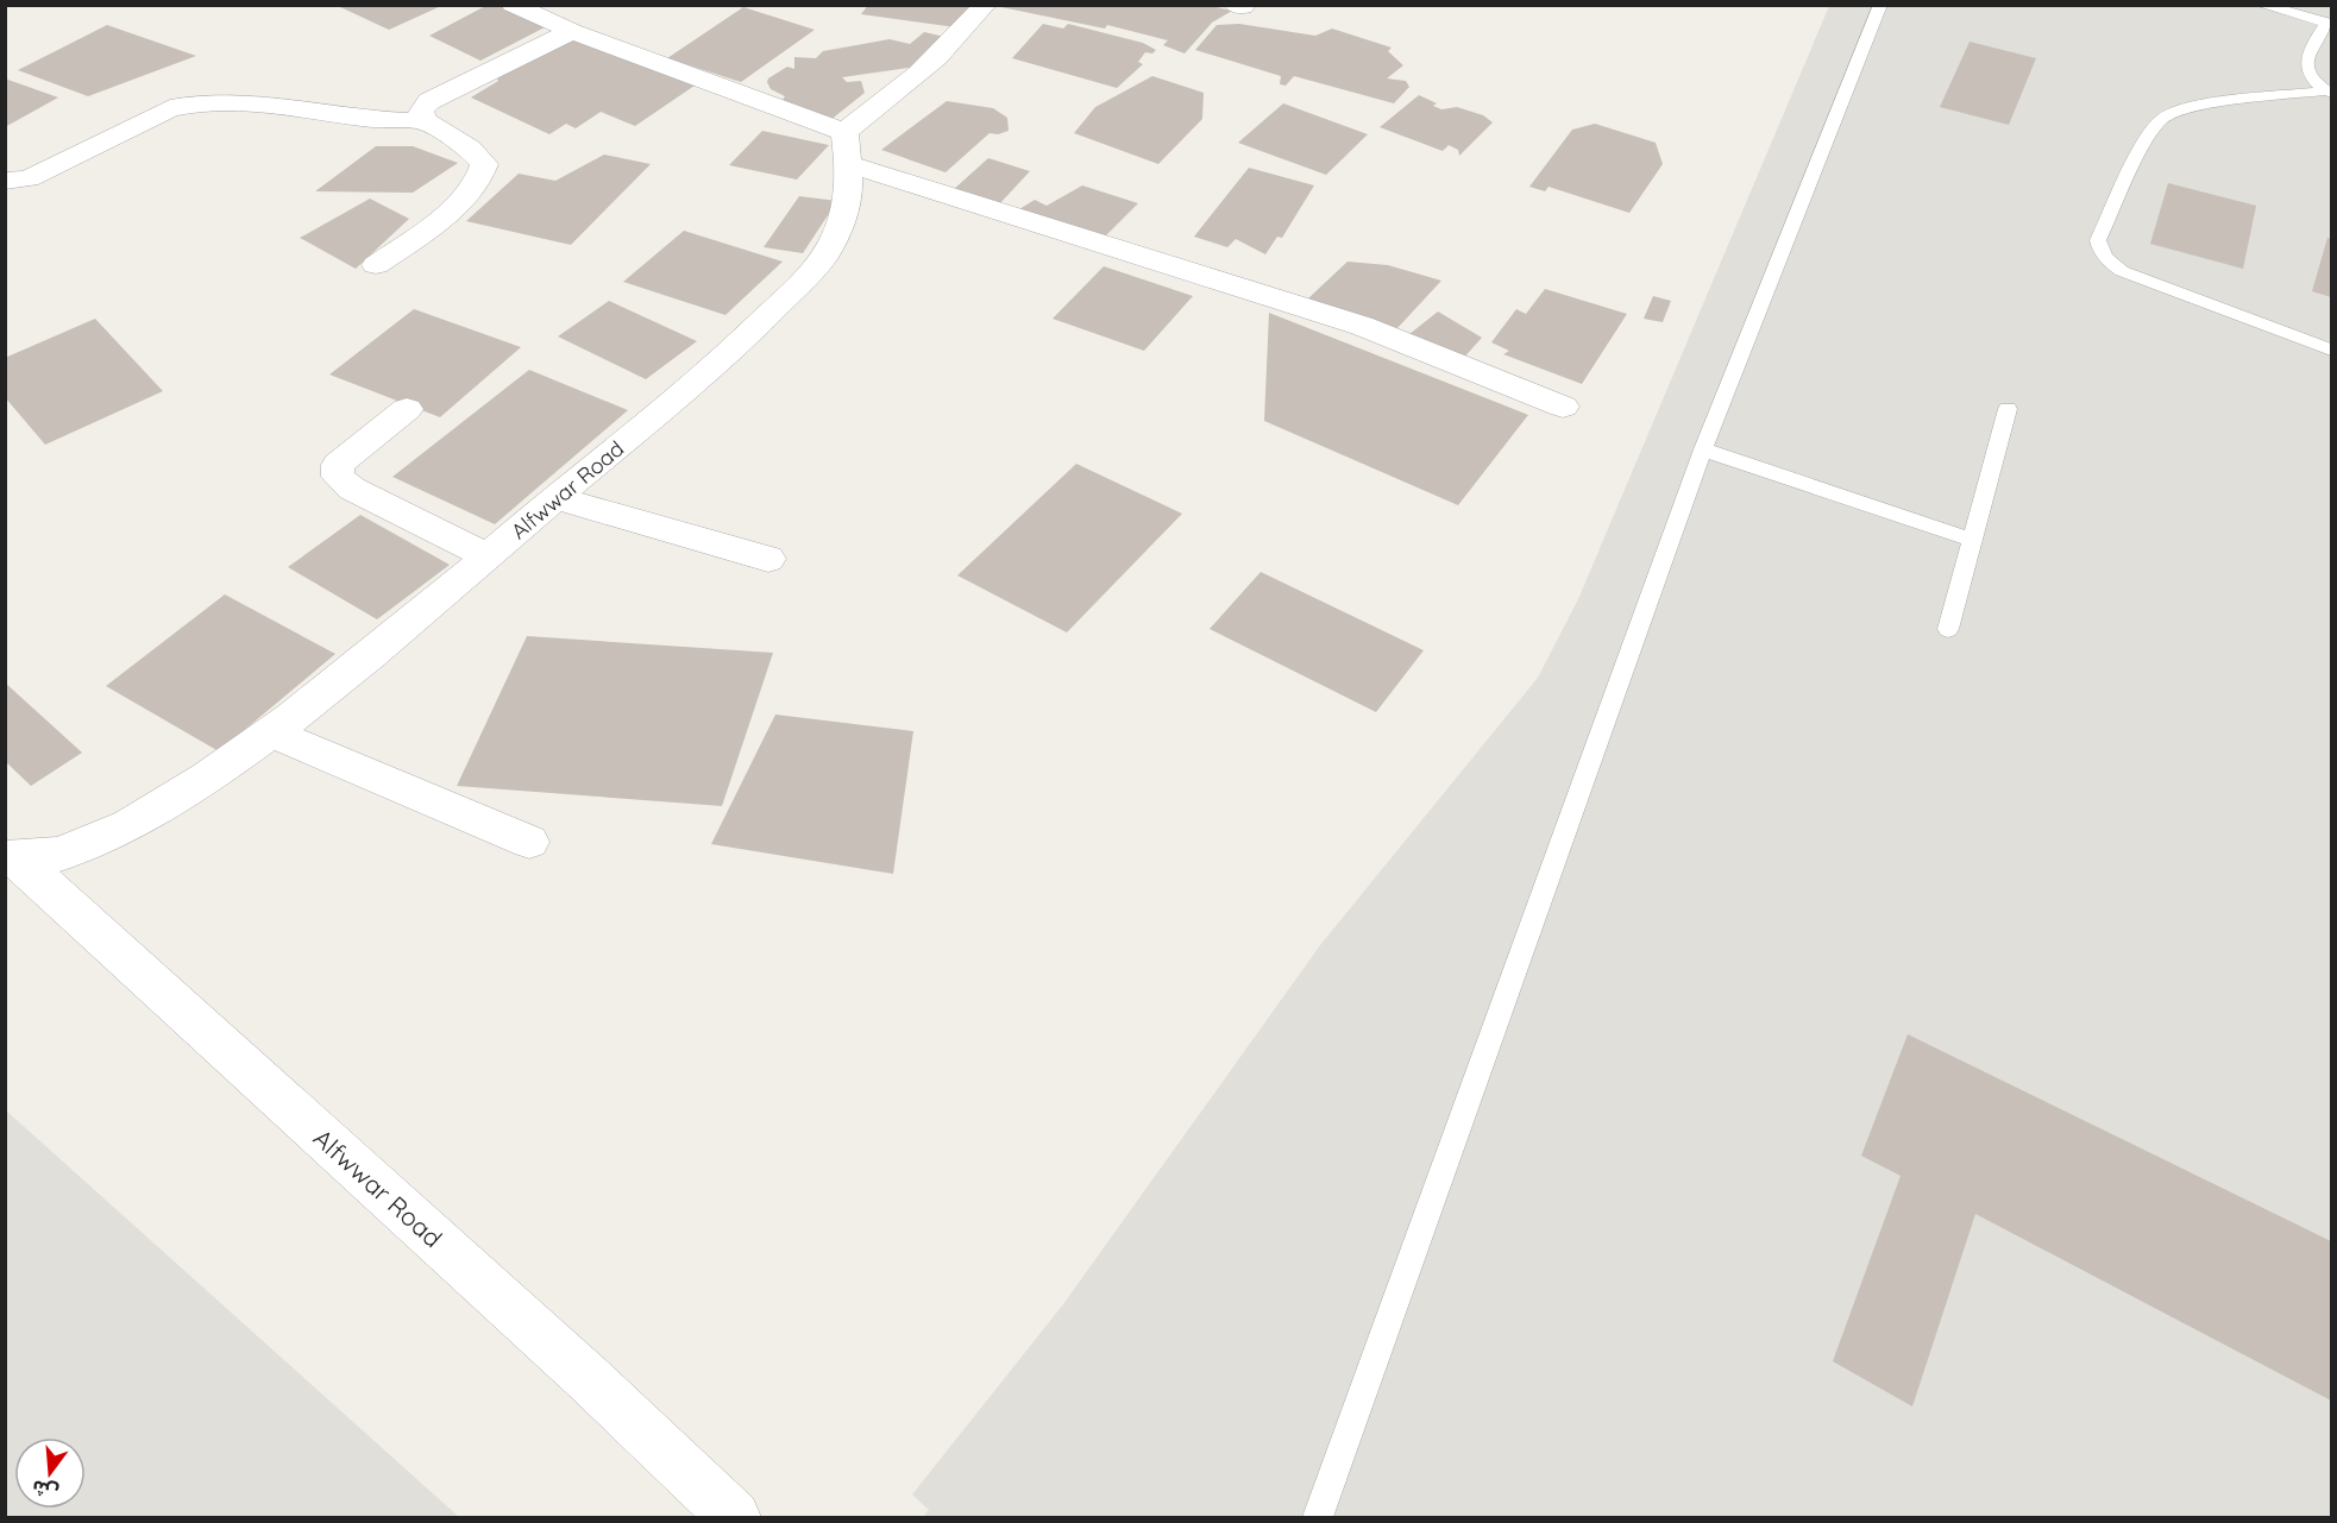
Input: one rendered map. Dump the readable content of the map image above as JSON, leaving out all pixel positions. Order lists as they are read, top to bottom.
{
  "streets": {
    "street": ["Alfwwar Road"]
  },
  "north": "bottom"
}
